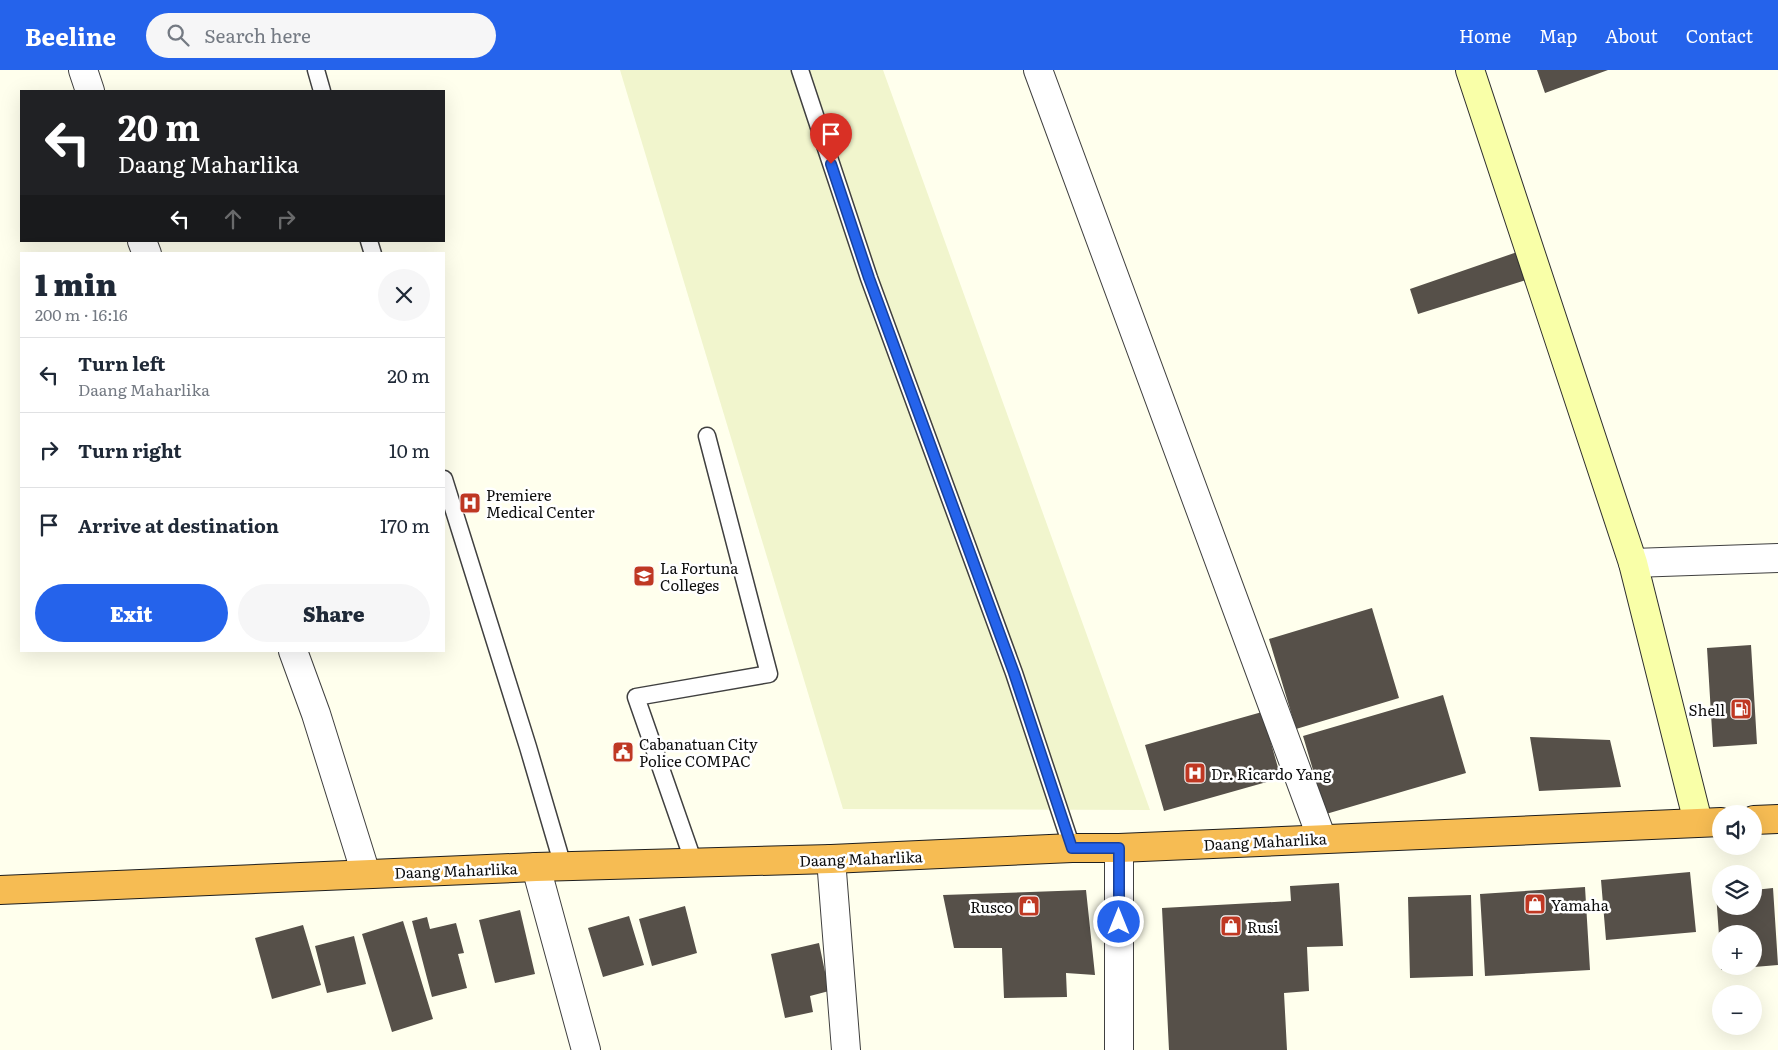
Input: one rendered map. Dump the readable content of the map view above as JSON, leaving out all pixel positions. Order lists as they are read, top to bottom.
{
  "streets": {
    "highway": ["Daang Maharlika"]
  },
  "places": {
    "hospital": ["Premiere Medical Center", "Dr. Ricardo Yang"],
    "school or university": ["La Fortuna Colleges"],
    "fuel station": ["Shell"],
    "public building": ["Cabanatuan City Police COMPAC"],
    "shop": ["Yamaha", "Rusco", "Rusi"]
  },
  "page": {
    "header": "Beeline",
    "search": "Search here",
    "nav": [
      "Home",
      "Map",
      "About",
      "Contact"
    ],
    "turn": ["20 m", "Daang Maharlika"],
    "heading": ["1 min", "200 m · 16:16"],
    "list": [
      {
        "name": "Turn left",
        "note": "Daang Maharlika",
        "value": "20 m"
      },
      {
        "name": "Turn right",
        "value": "10 m"
      },
      {
        "name": "Arrive at destination",
        "value": "170 m"
      }
    ],
    "buttons": ["Exit", "Share"],
    "map_buttons": ["+", "−"]
  }
}
